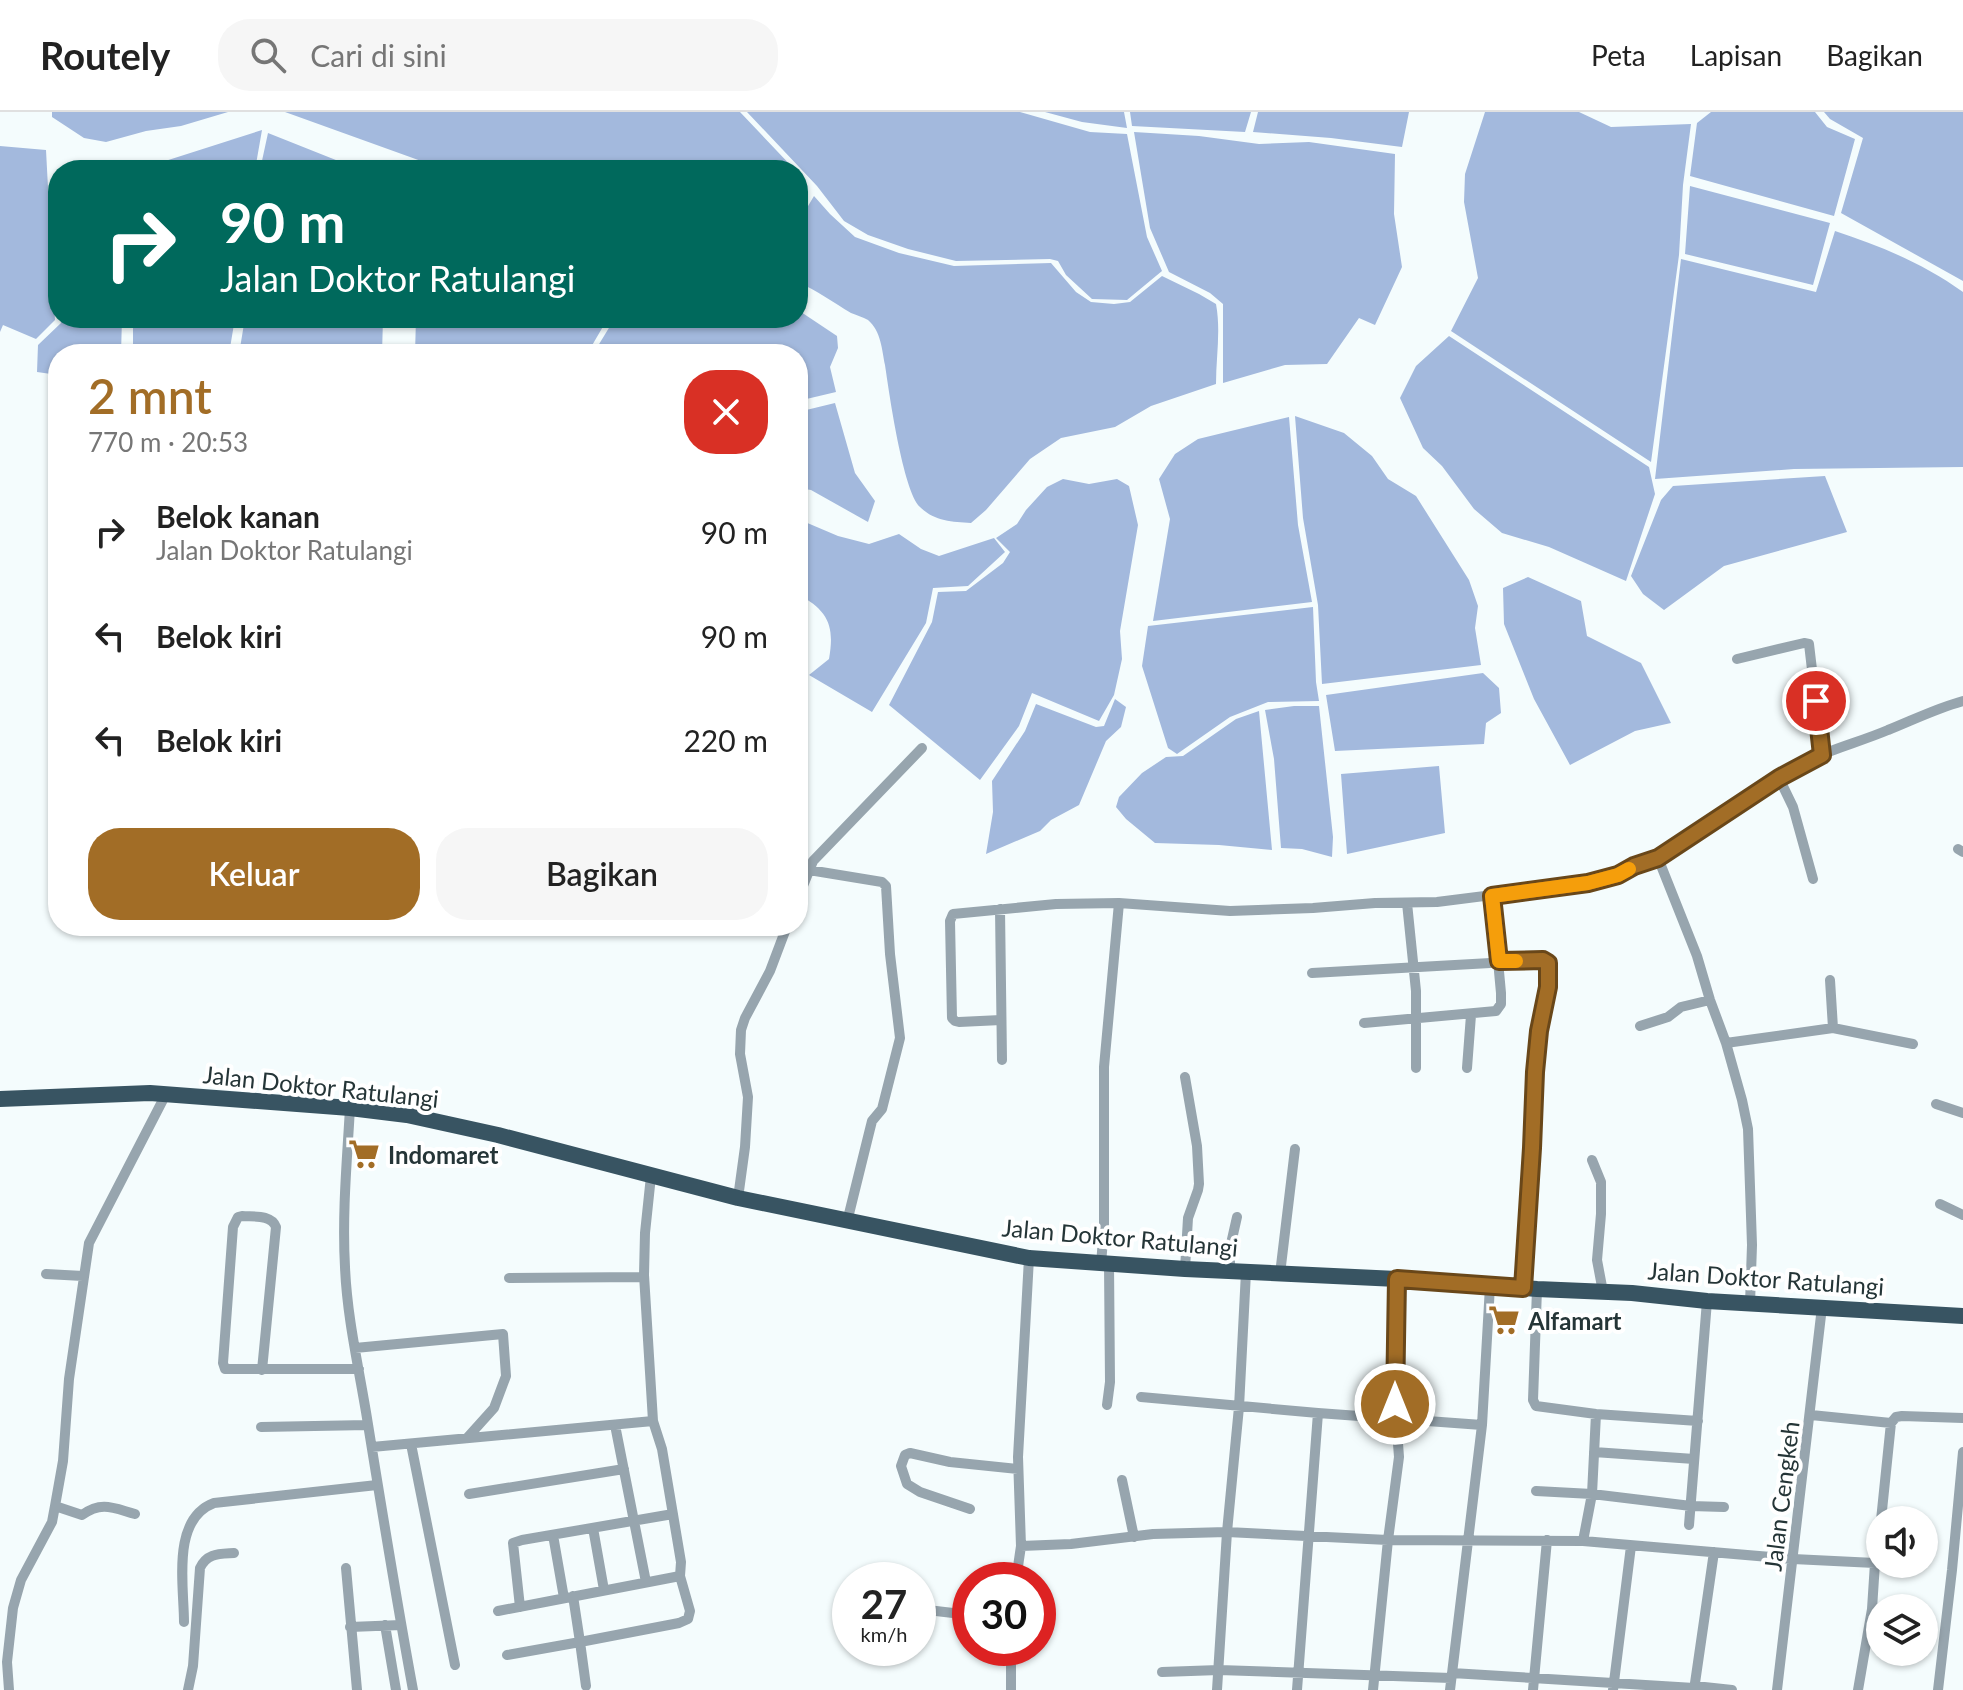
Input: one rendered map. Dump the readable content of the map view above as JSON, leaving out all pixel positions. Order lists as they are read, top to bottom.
{
  "streets": {
    "highway": ["Jalan Doktor Ratulangi"],
    "street": ["Jalan Cengkeh"]
  },
  "crossings": [
    ["Jalan Doktor Ratulangi", "Jalan Cengkeh"]
  ],
  "places": {
    "supermarket": ["Indomaret", "Alfamart"]
  },
  "page": {
    "header": "Routely",
    "search": "Cari di sini",
    "nav": ["Peta", "Lapisan", "Bagikan"],
    "turn": ["90 m", "Jalan Doktor Ratulangi"],
    "heading": ["2 mnt", "770 m · 20:53"],
    "list": [
      {
        "name": "Belok kanan",
        "note": "Jalan Doktor Ratulangi",
        "value": "90 m"
      },
      {
        "name": "Belok kiri",
        "value": "90 m"
      },
      {
        "name": "Belok kiri",
        "value": "220 m"
      }
    ],
    "buttons": ["Keluar", "Bagikan"],
    "speed": "27 km/h",
    "limit": "30"
  }
}
